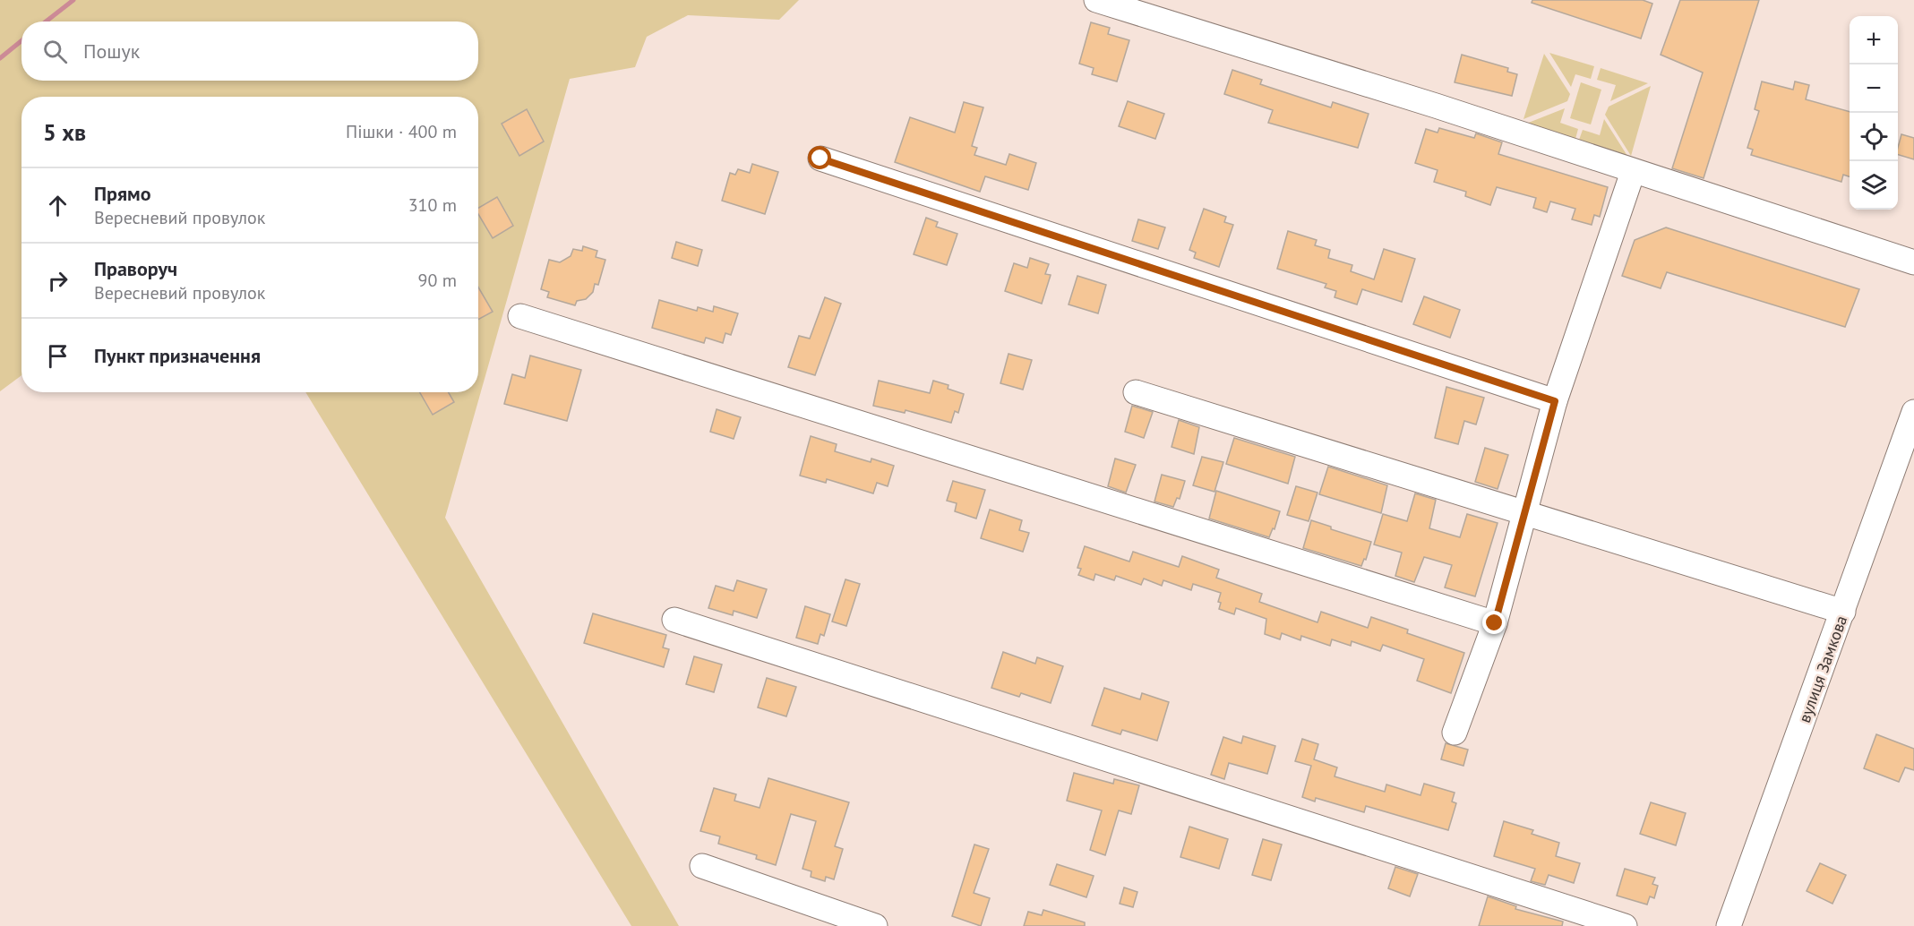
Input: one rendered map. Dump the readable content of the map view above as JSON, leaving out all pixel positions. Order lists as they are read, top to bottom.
{
  "streets": {
    "street": ["вулиця Замкова"]
  },
  "page": {
    "map_buttons": ["+", "−"],
    "search": "Пошук",
    "heading": ["5 хв", "Пішки · 400 m"],
    "list": [
      ["Прямо", "Вересневий провулок", "310 m"],
      ["Праворуч", "Вересневий провулок", "90 m"],
      "Пункт призначення"
    ]
  }
}
